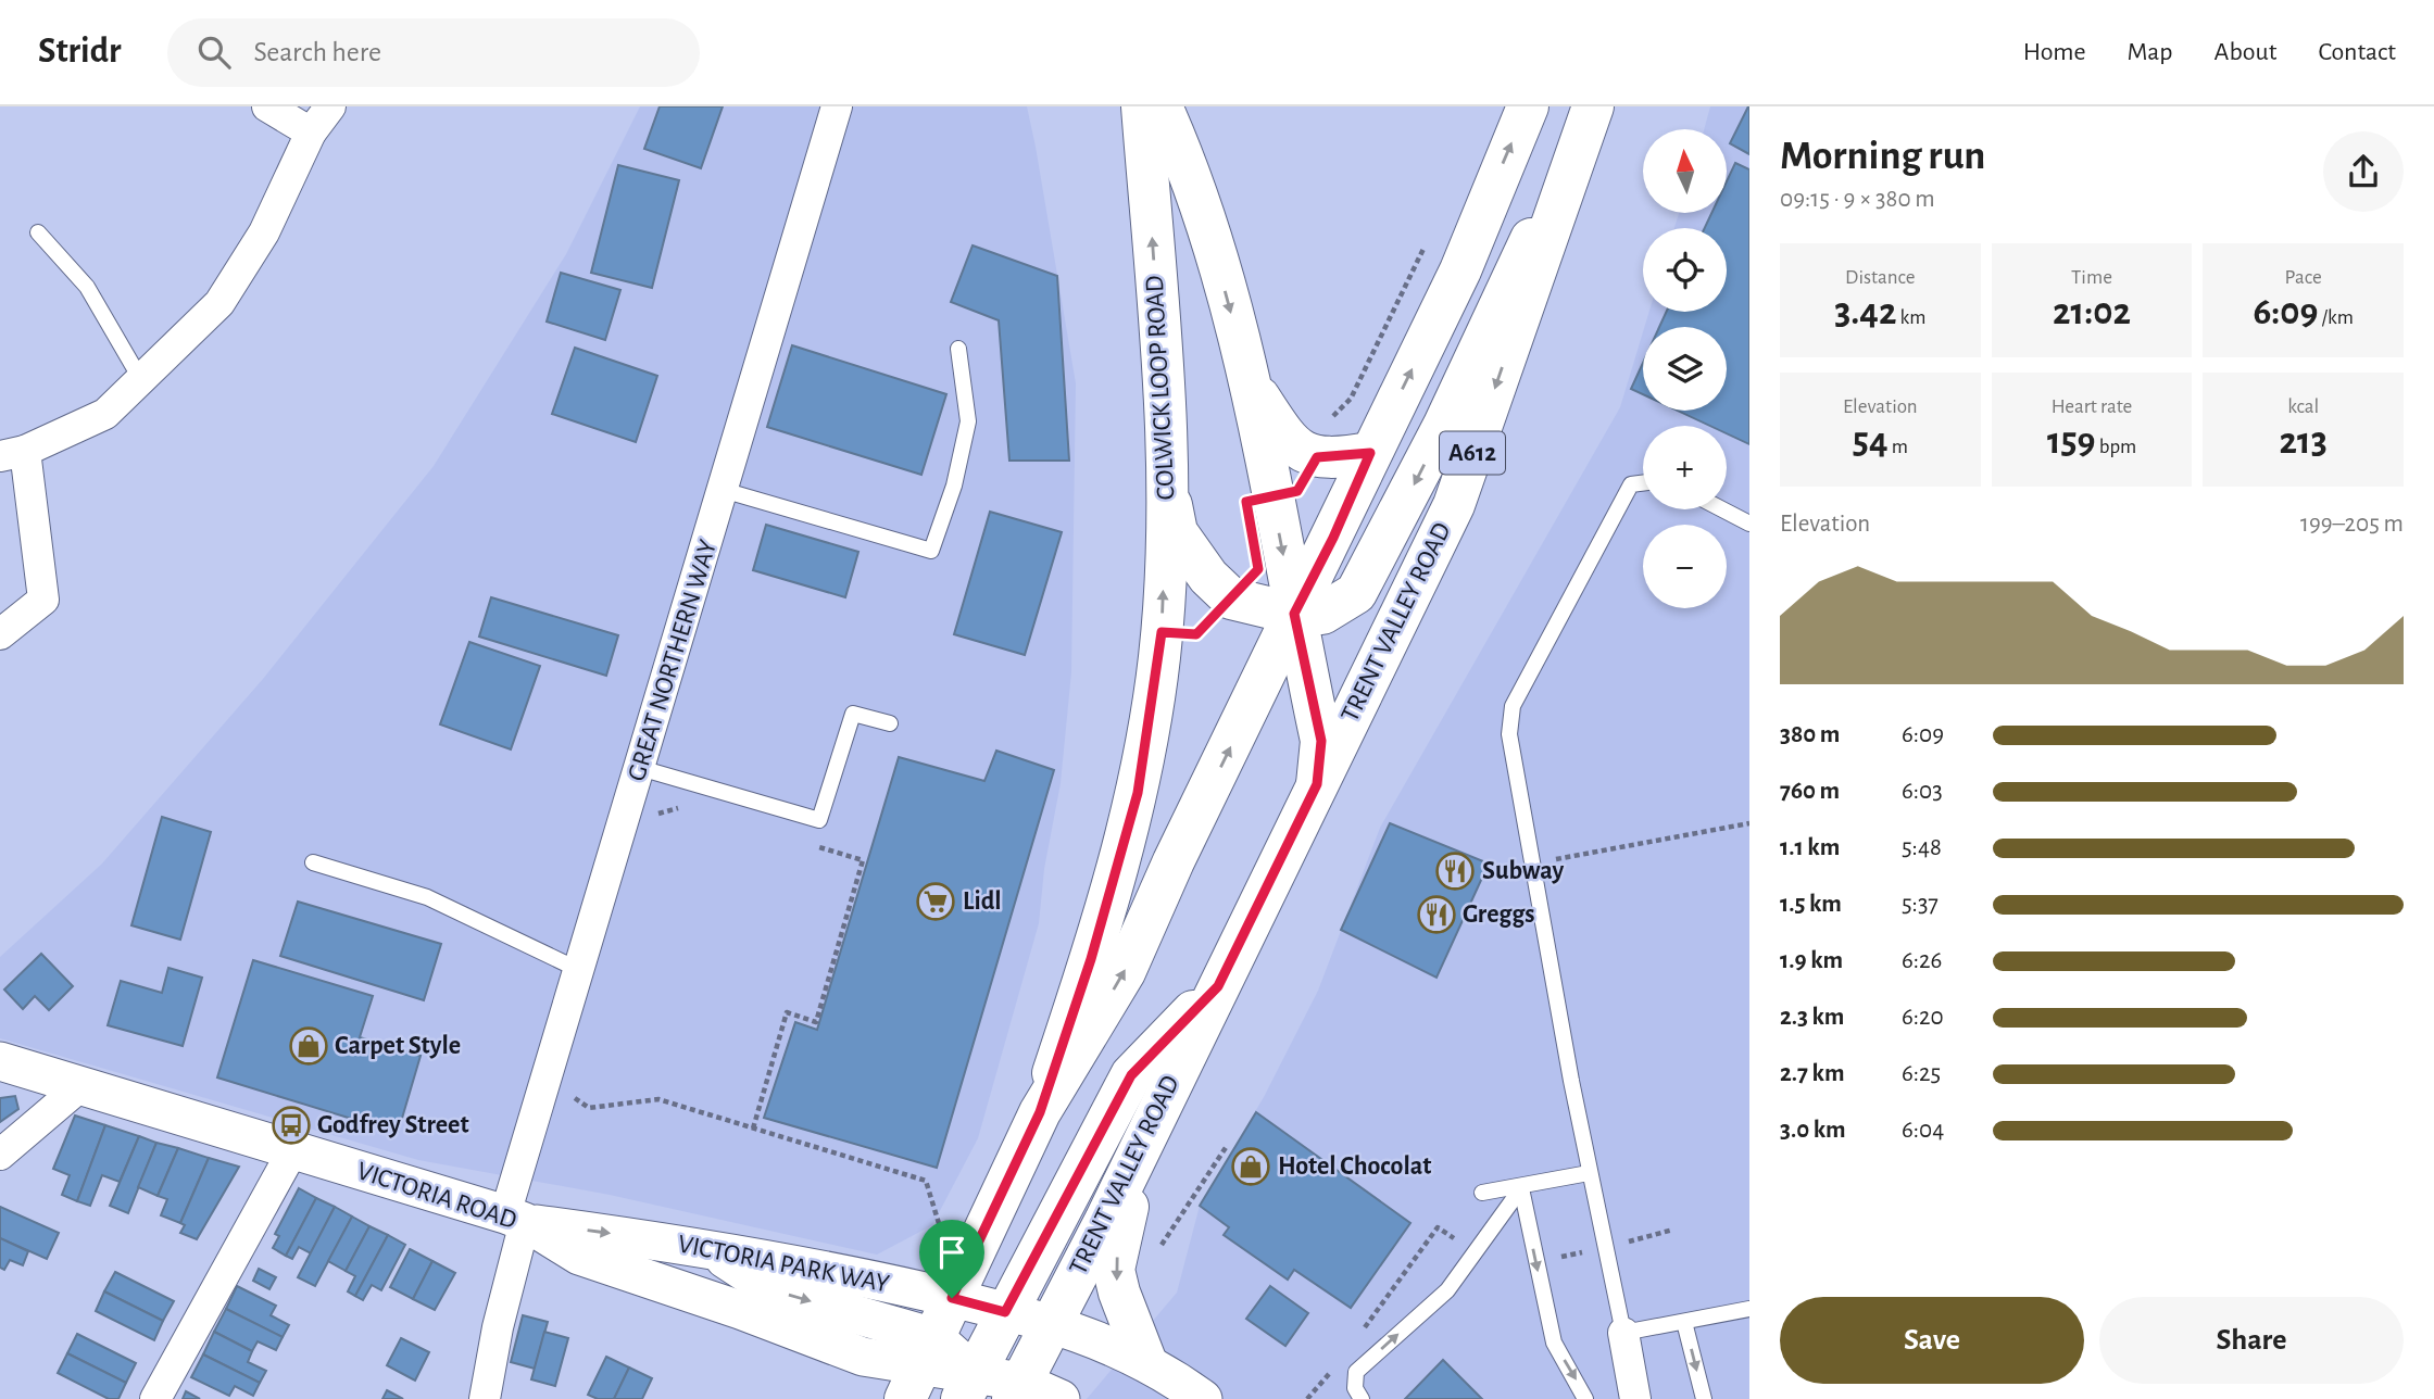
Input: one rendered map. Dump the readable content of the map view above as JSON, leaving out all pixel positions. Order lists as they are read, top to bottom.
{
  "streets": {
    "main road": ["COLWICK LOOP ROAD", "A612", "TRENT VALLEY ROAD"],
    "street": ["GREAT NORTHERN WAY", "VICTORIA ROAD", "VICTORIA PARK WAY"]
  },
  "crossings": [
    ["COLWICK LOOP ROAD", "VICTORIA ROAD"],
    ["COLWICK LOOP ROAD", "VICTORIA PARK WAY"],
    ["A612", "TRENT VALLEY ROAD"],
    ["A612", "VICTORIA PARK WAY"],
    ["TRENT VALLEY ROAD", "VICTORIA PARK WAY"],
    ["GREAT NORTHERN WAY", "VICTORIA ROAD"],
    ["GREAT NORTHERN WAY", "VICTORIA PARK WAY"],
    ["VICTORIA ROAD", "VICTORIA PARK WAY"]
  ],
  "places": {
    "restaurant": ["Subway", "Greggs"],
    "supermarket": ["Lidl"],
    "shop": ["Carpet Style", "Hotel Chocolat"],
    "bus stop": ["Godfrey Street"]
  },
  "north": "top",
  "page": {
    "header": "Stridr",
    "search": "Search here",
    "nav": [
      "Home",
      "Map",
      "About",
      "Contact"
    ],
    "heading": ["Morning run", "09:15 · 9 × 380 m"],
    "map_buttons": ["+", "−"],
    "stats": [
      ["Distance", "3.42 km"],
      ["Time", "21:02"],
      ["Pace", "6:09 /km"],
      ["Elevation", "54 m"],
      ["Heart rate", "159 bpm"],
      ["kcal", "213"]
    ],
    "chart": ["Elevation", "199–205 m"],
    "list": [
      {
        "name": "380 m",
        "note": "6:09"
      },
      {
        "name": "760 m",
        "note": "6:03"
      },
      {
        "name": "1.1 km",
        "note": "5:48"
      },
      {
        "name": "1.5 km",
        "note": "5:37"
      },
      {
        "name": "1.9 km",
        "note": "6:26"
      },
      {
        "name": "2.3 km",
        "note": "6:20"
      },
      {
        "name": "2.7 km",
        "note": "6:25"
      },
      {
        "name": "3.0 km",
        "note": "6:04"
      }
    ],
    "buttons": ["Save", "Share"]
  }
}
